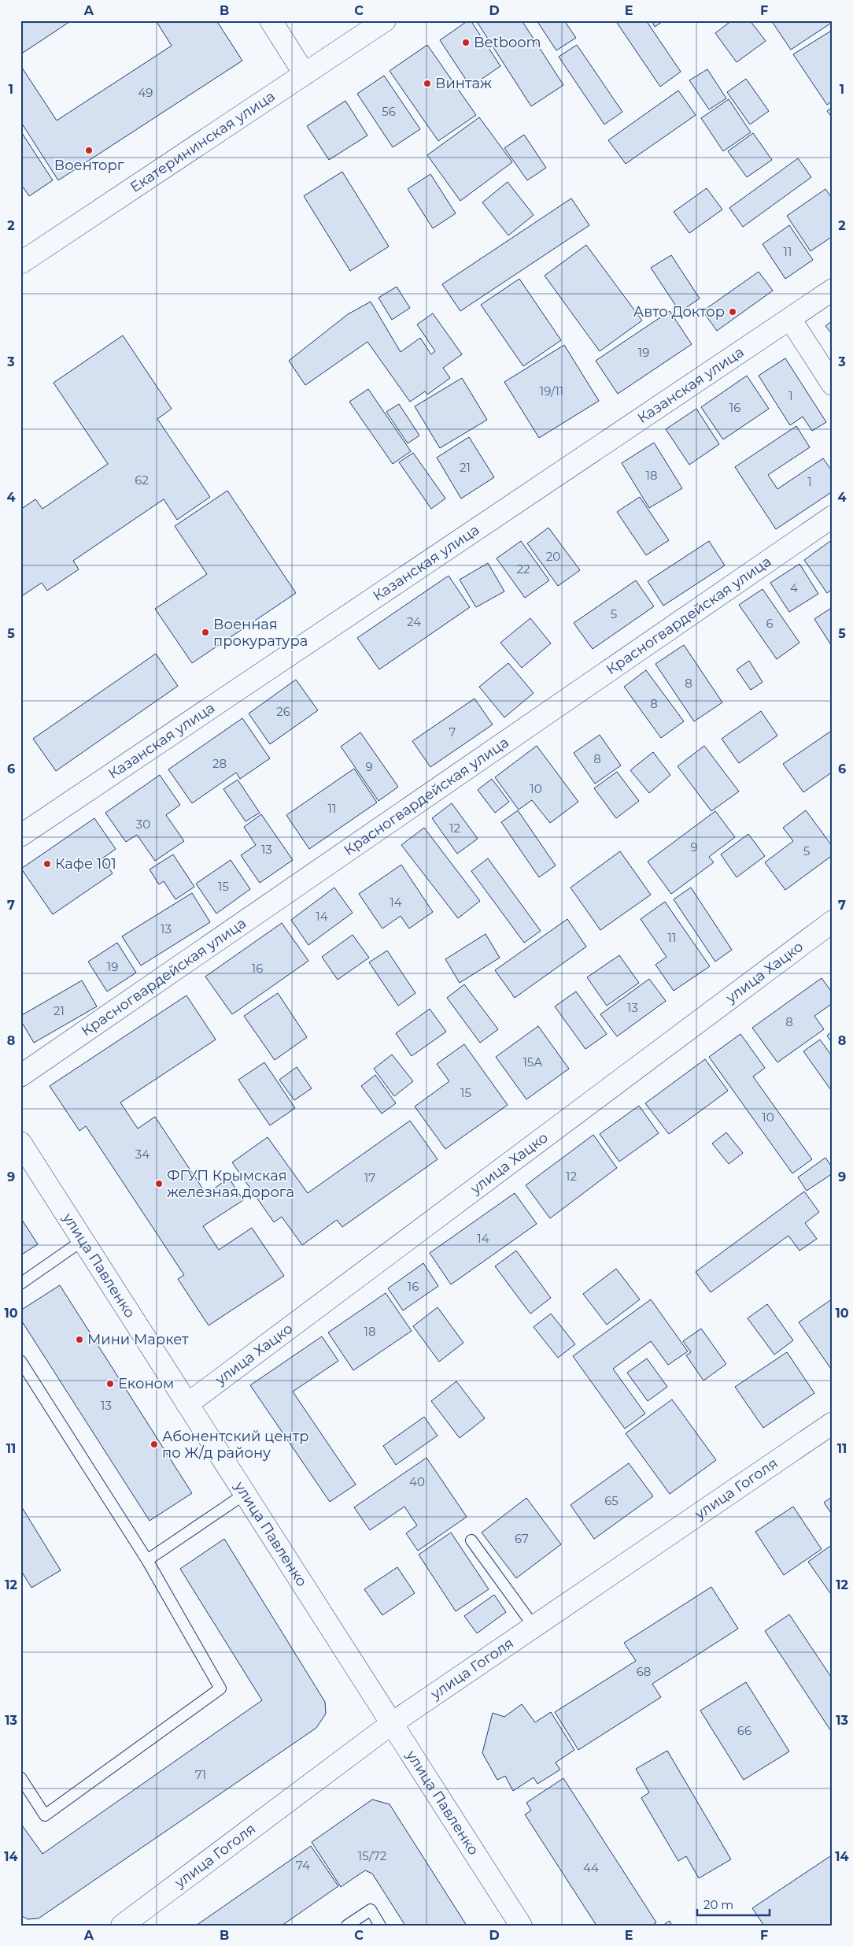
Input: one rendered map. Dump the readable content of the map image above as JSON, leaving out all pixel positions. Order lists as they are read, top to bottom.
{
  "streets": {
    "street": [
      "Екатерининская улица",
      "Казанская улица",
      "Красногвардейская улица",
      "улица Хацко",
      "улица Павленко",
      "улица Гоголя"
    ]
  },
  "crossings": [
    ["улица Хацко", "улица Павленко"],
    ["улица Павленко", "улица Гоголя"]
  ],
  "places": [
    "Betboom",
    "Винтаж",
    "Военторг",
    "Авто Доктор",
    "Военная прокуратура",
    "Кафе 101",
    "ФГУП Крымская железная дорога",
    "Мини Маркет",
    "Економ",
    "Абонентский центр по Ж/д району"
  ],
  "house_numbers": [
    "49",
    "56",
    "11",
    "19",
    "19/11",
    "1",
    "16",
    "21",
    "18",
    "62",
    "1",
    "20",
    "22",
    "4",
    "5",
    "24",
    "6",
    "8",
    "8",
    "26",
    "7",
    "8",
    "28",
    "9",
    "10",
    "11",
    "30",
    "12",
    "9",
    "13",
    "5",
    "15",
    "14",
    "14",
    "13",
    "11",
    "19",
    "16",
    "13",
    "21",
    "8",
    "15А",
    "15",
    "10",
    "34",
    "12",
    "17",
    "14",
    "16",
    "18",
    "13",
    "40",
    "65",
    "67",
    "68",
    "66",
    "71",
    "15/72",
    "74",
    "44"
  ],
  "scale_bar": "20 m",
  "grid": {
    "columns": [
      "A",
      "B",
      "C",
      "D",
      "E",
      "F"
    ],
    "rows": [
      "1",
      "2",
      "3",
      "4",
      "5",
      "6",
      "7",
      "8",
      "9",
      "10",
      "11",
      "12",
      "13",
      "14"
    ]
  }
}
